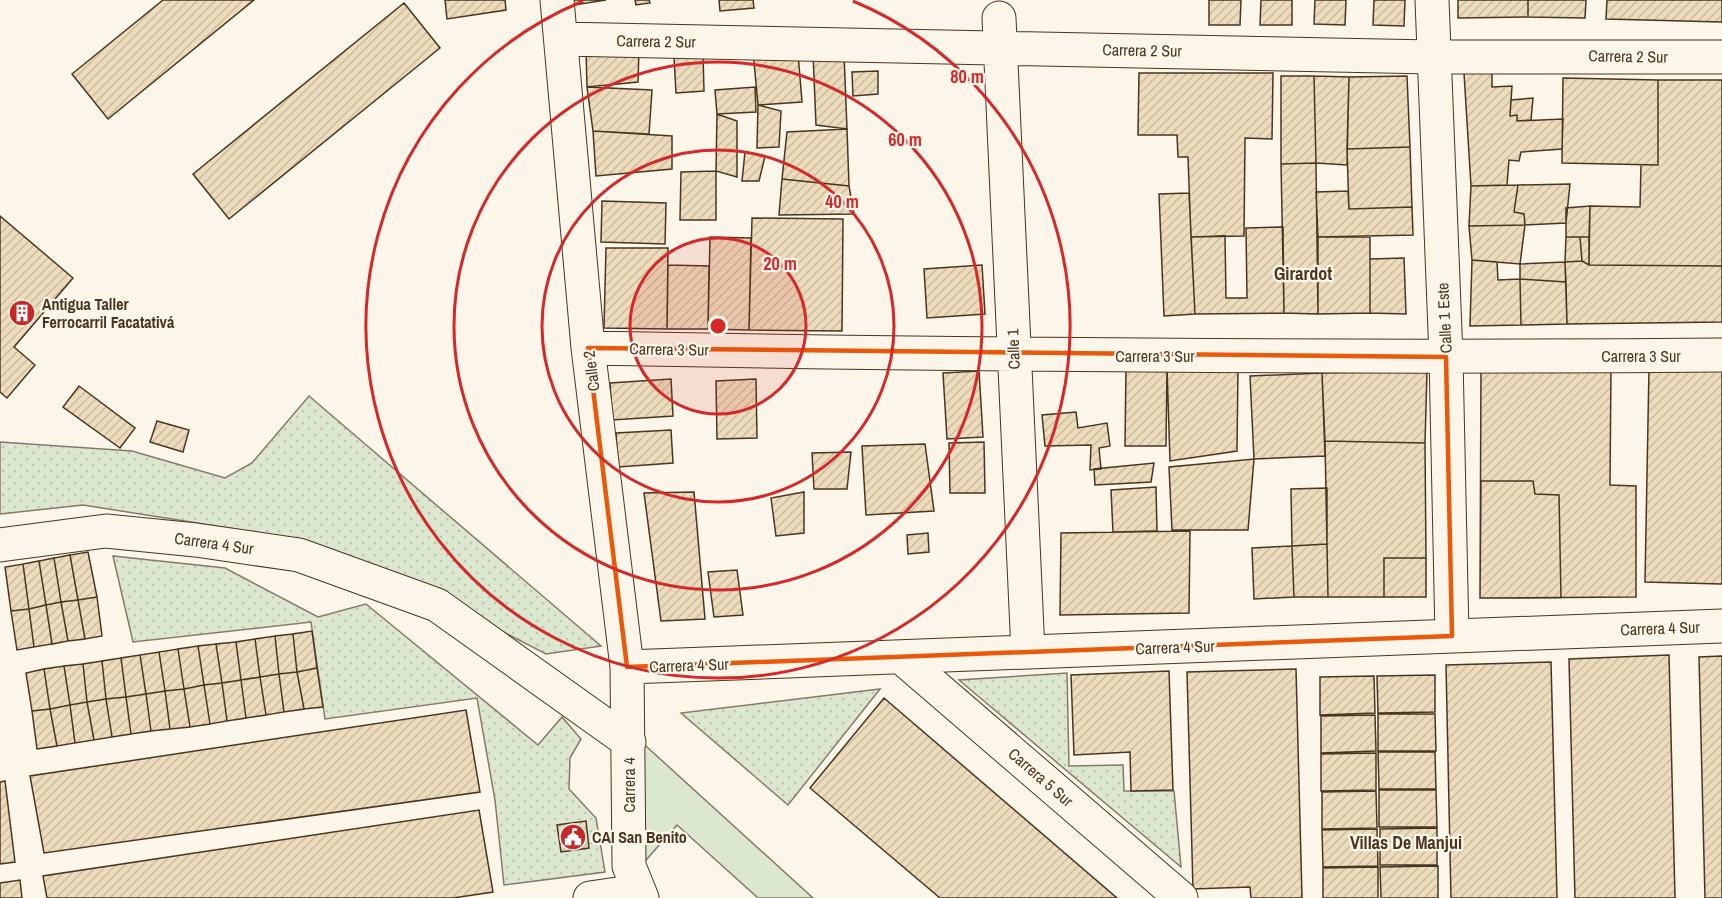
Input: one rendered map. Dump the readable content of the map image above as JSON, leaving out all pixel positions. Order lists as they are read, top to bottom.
{
  "streets": {
    "street": [
      "Carrera 2 Sur",
      "Calle 1 Este",
      "Carrera 3 Sur",
      "Calle 1",
      "Calle 2",
      "Carrera 4 Sur",
      "Carrera 5 Sur",
      "Carrera 4"
    ]
  },
  "crossings": [
    ["Carrera 2 Sur", "Calle 1 Este"],
    ["Carrera 2 Sur", "Calle 1"],
    ["Carrera 2 Sur", "Calle 2"],
    ["Calle 1 Este", "Carrera 3 Sur"],
    ["Calle 1 Este", "Carrera 4 Sur"],
    ["Carrera 3 Sur", "Calle 1"],
    ["Carrera 3 Sur", "Calle 2"],
    ["Calle 1", "Carrera 4 Sur"],
    ["Calle 2", "Carrera 4 Sur"],
    ["Calle 2", "Carrera 4"],
    ["Carrera 4 Sur", "Carrera 5 Sur"],
    ["Carrera 4 Sur", "Carrera 4"]
  ],
  "districts": ["Girardot", "Villas De Manjui"],
  "places": {
    "building": ["Antigua Taller Ferrocarril Facatativá"],
    "public building": ["CAI San Benito"]
  },
  "rings": [
    "80 m",
    "60 m",
    "40 m",
    "20 m"
  ]
}
